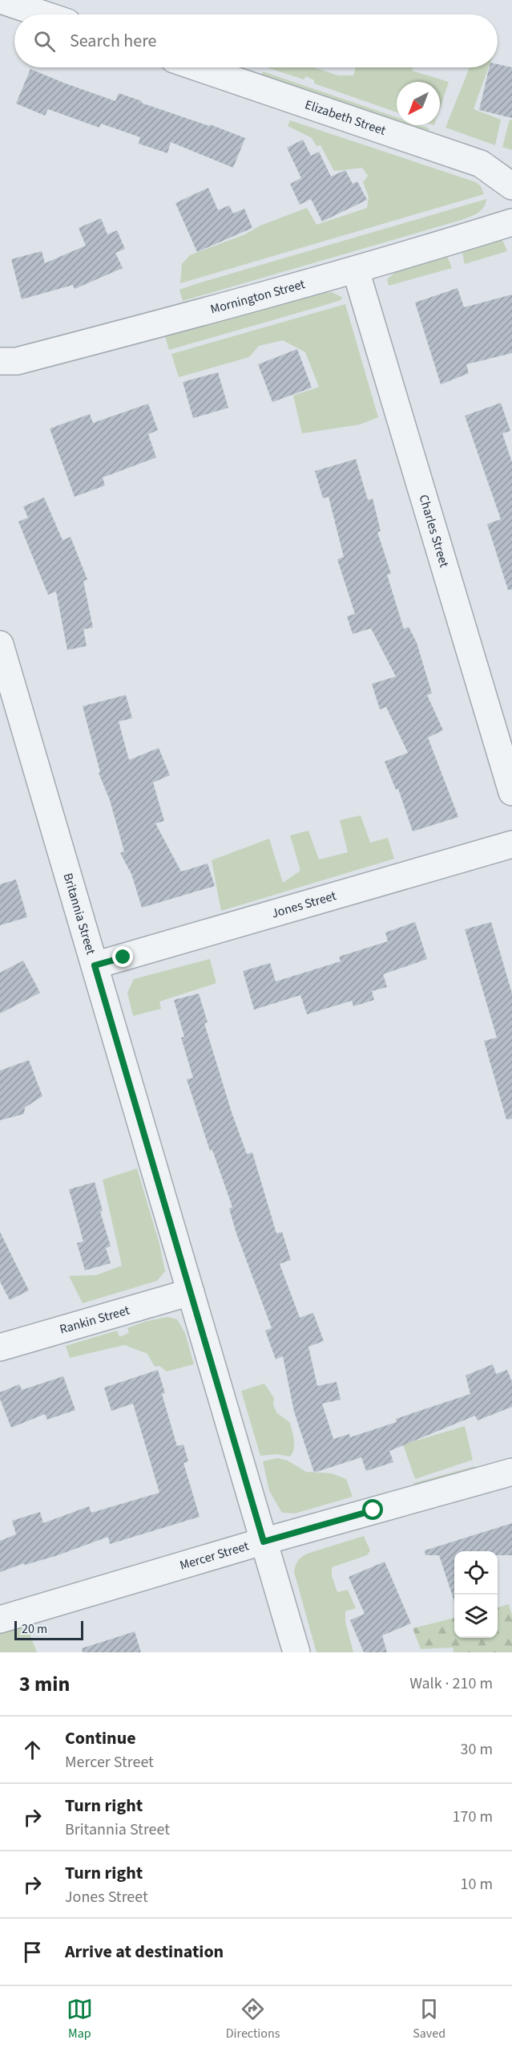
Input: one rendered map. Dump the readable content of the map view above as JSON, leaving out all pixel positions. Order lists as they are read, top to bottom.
{
  "streets": {
    "street": [
      "Elizabeth Street",
      "Mornington Street",
      "Charles Street",
      "Jones Street",
      "Britannia Street",
      "Rankin Street",
      "Mercer Street"
    ]
  },
  "crossings": [
    ["Mornington Street", "Charles Street"],
    ["Jones Street", "Britannia Street"],
    ["Britannia Street", "Rankin Street"],
    ["Britannia Street", "Mercer Street"]
  ],
  "scale_bar": "20 m",
  "north": "bottom left",
  "page": {
    "search": "Search here",
    "scale": "20 m",
    "heading": ["3 min", "Walk · 210 m"],
    "list": [
      ["Continue", "Mercer Street", "30 m"],
      ["Turn right", "Britannia Street", "170 m"],
      ["Turn right", "Jones Street", "10 m"],
      "Arrive at destination"
    ],
    "nav": ["Map", "Directions", "Saved"]
  }
}
